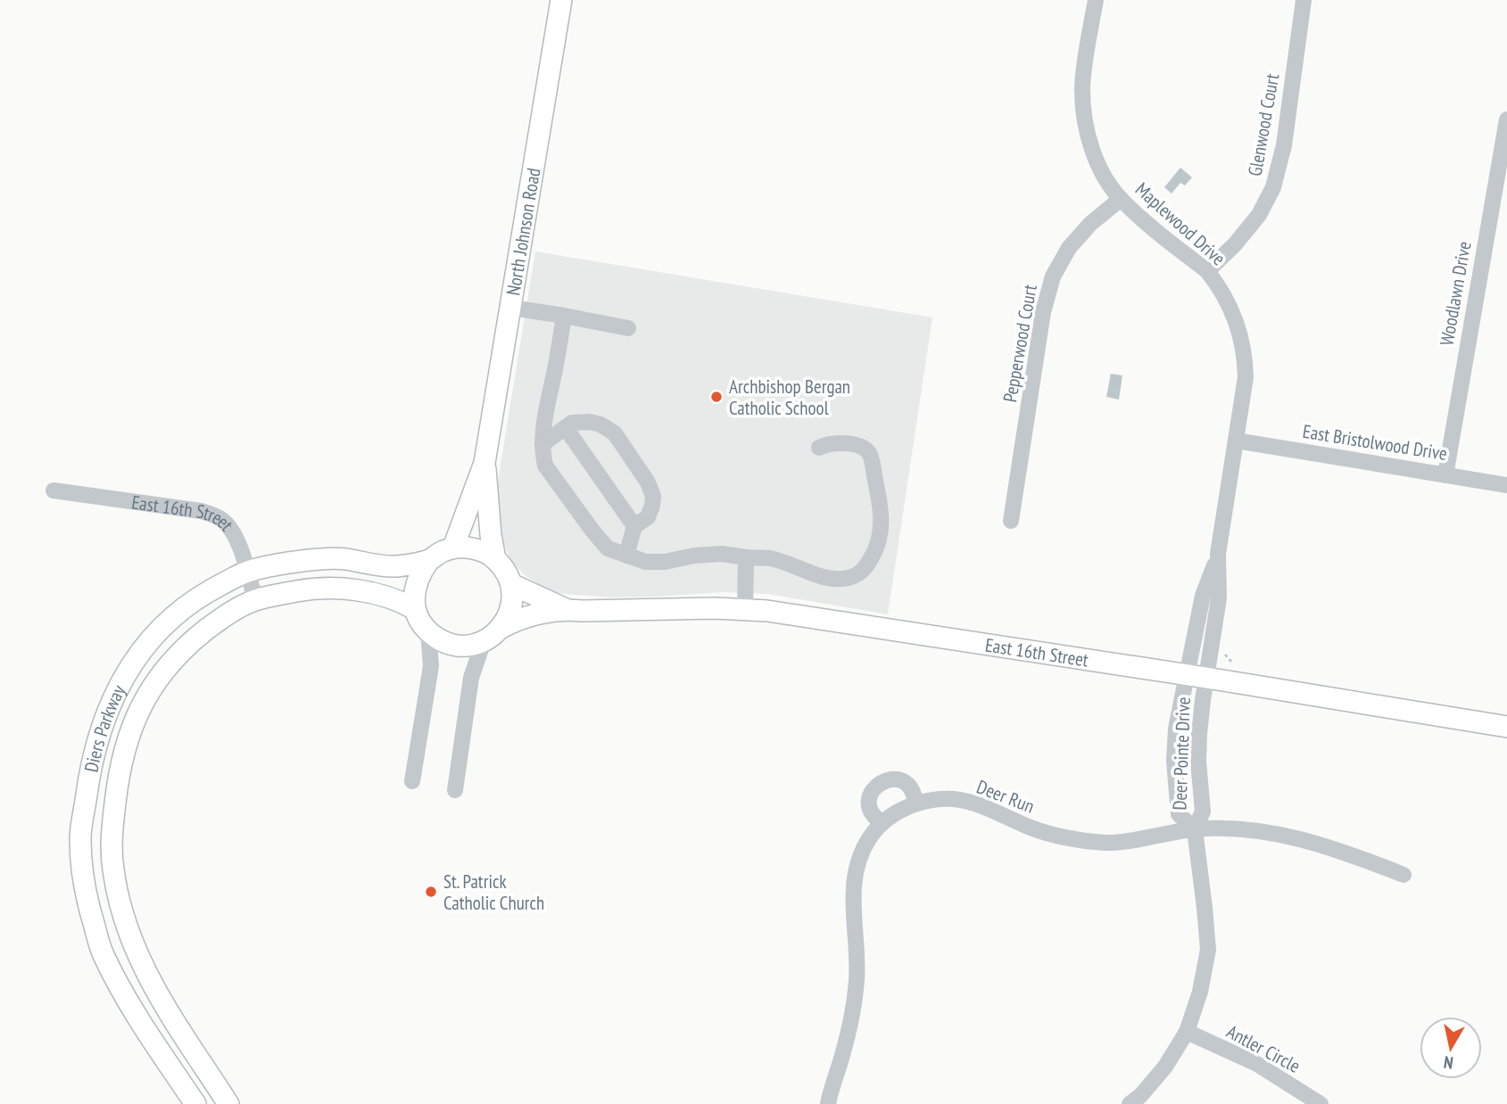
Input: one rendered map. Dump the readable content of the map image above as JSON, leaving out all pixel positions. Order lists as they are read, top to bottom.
{
  "streets": {
    "main road": ["North Johnson Road", "East 16th Street", "Diers Parkway"],
    "street": [
      "Glenwood Court",
      "Maplewood Drive",
      "Woodlawn Drive",
      "Pepperwood Court",
      "East Bristolwood Drive",
      "Deer Pointe Drive",
      "Deer Run",
      "Antler Circle"
    ]
  },
  "crossings": [
    ["Glenwood Court", "Maplewood Drive"],
    ["Maplewood Drive", "Pepperwood Court"],
    ["Maplewood Drive", "East Bristolwood Drive"],
    ["Maplewood Drive", "East 16th Street"],
    ["Maplewood Drive", "Deer Pointe Drive"],
    ["North Johnson Road", "East 16th Street"],
    ["North Johnson Road", "Diers Parkway"],
    ["Woodlawn Drive", "East Bristolwood Drive"],
    ["East 16th Street", "Diers Parkway"],
    ["East 16th Street", "Deer Pointe Drive"],
    ["Deer Pointe Drive", "Deer Run"],
    ["Deer Pointe Drive", "Antler Circle"]
  ],
  "places": ["Archbishop Bergan Catholic School", "St. Patrick Catholic Church"],
  "north": "bottom"
}
